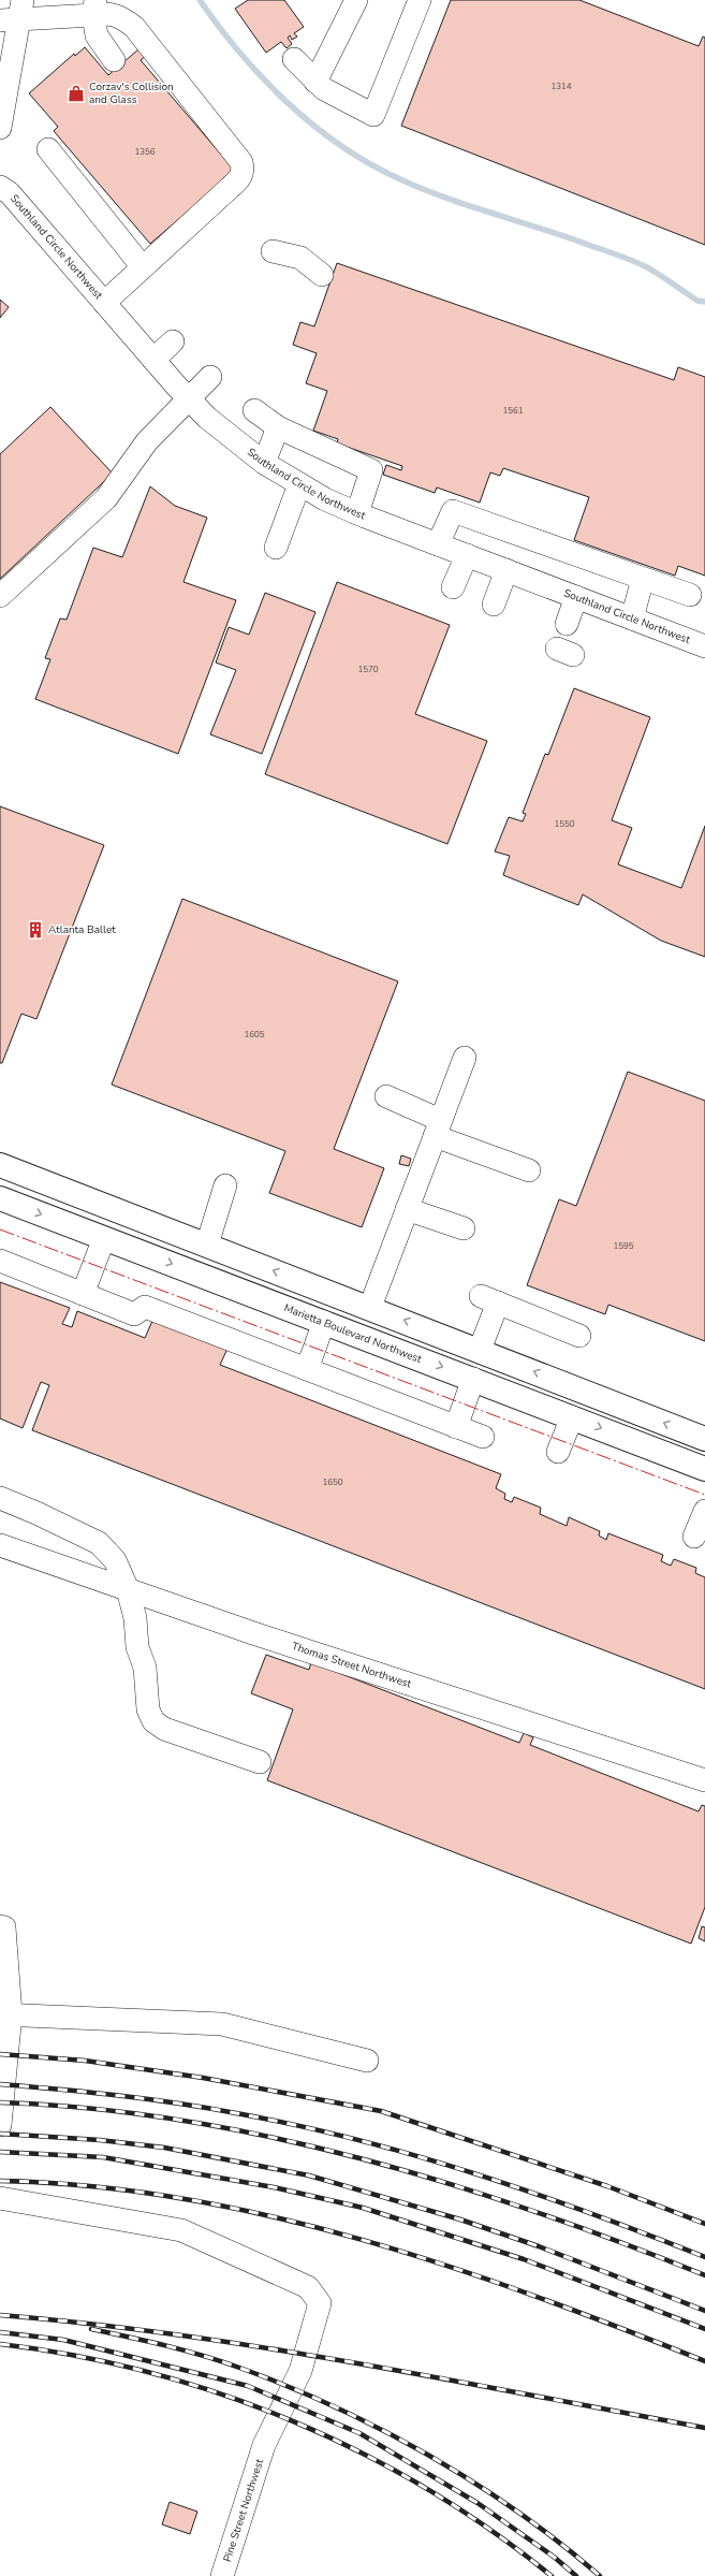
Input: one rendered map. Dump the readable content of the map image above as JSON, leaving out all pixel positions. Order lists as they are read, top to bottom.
{
  "streets": {
    "main road": ["Marietta Boulevard Northwest"],
    "street": ["Southland Circle Northwest", "Thomas Street Northwest", "Pine Street Northwest"]
  },
  "places": {
    "shop": ["Corzav's Collision and Glass"],
    "building": ["Atlanta Ballet"]
  },
  "house_numbers": [
    "1314",
    "1356",
    "1561",
    "1570",
    "1550",
    "1605",
    "1595",
    "1650"
  ]
}
